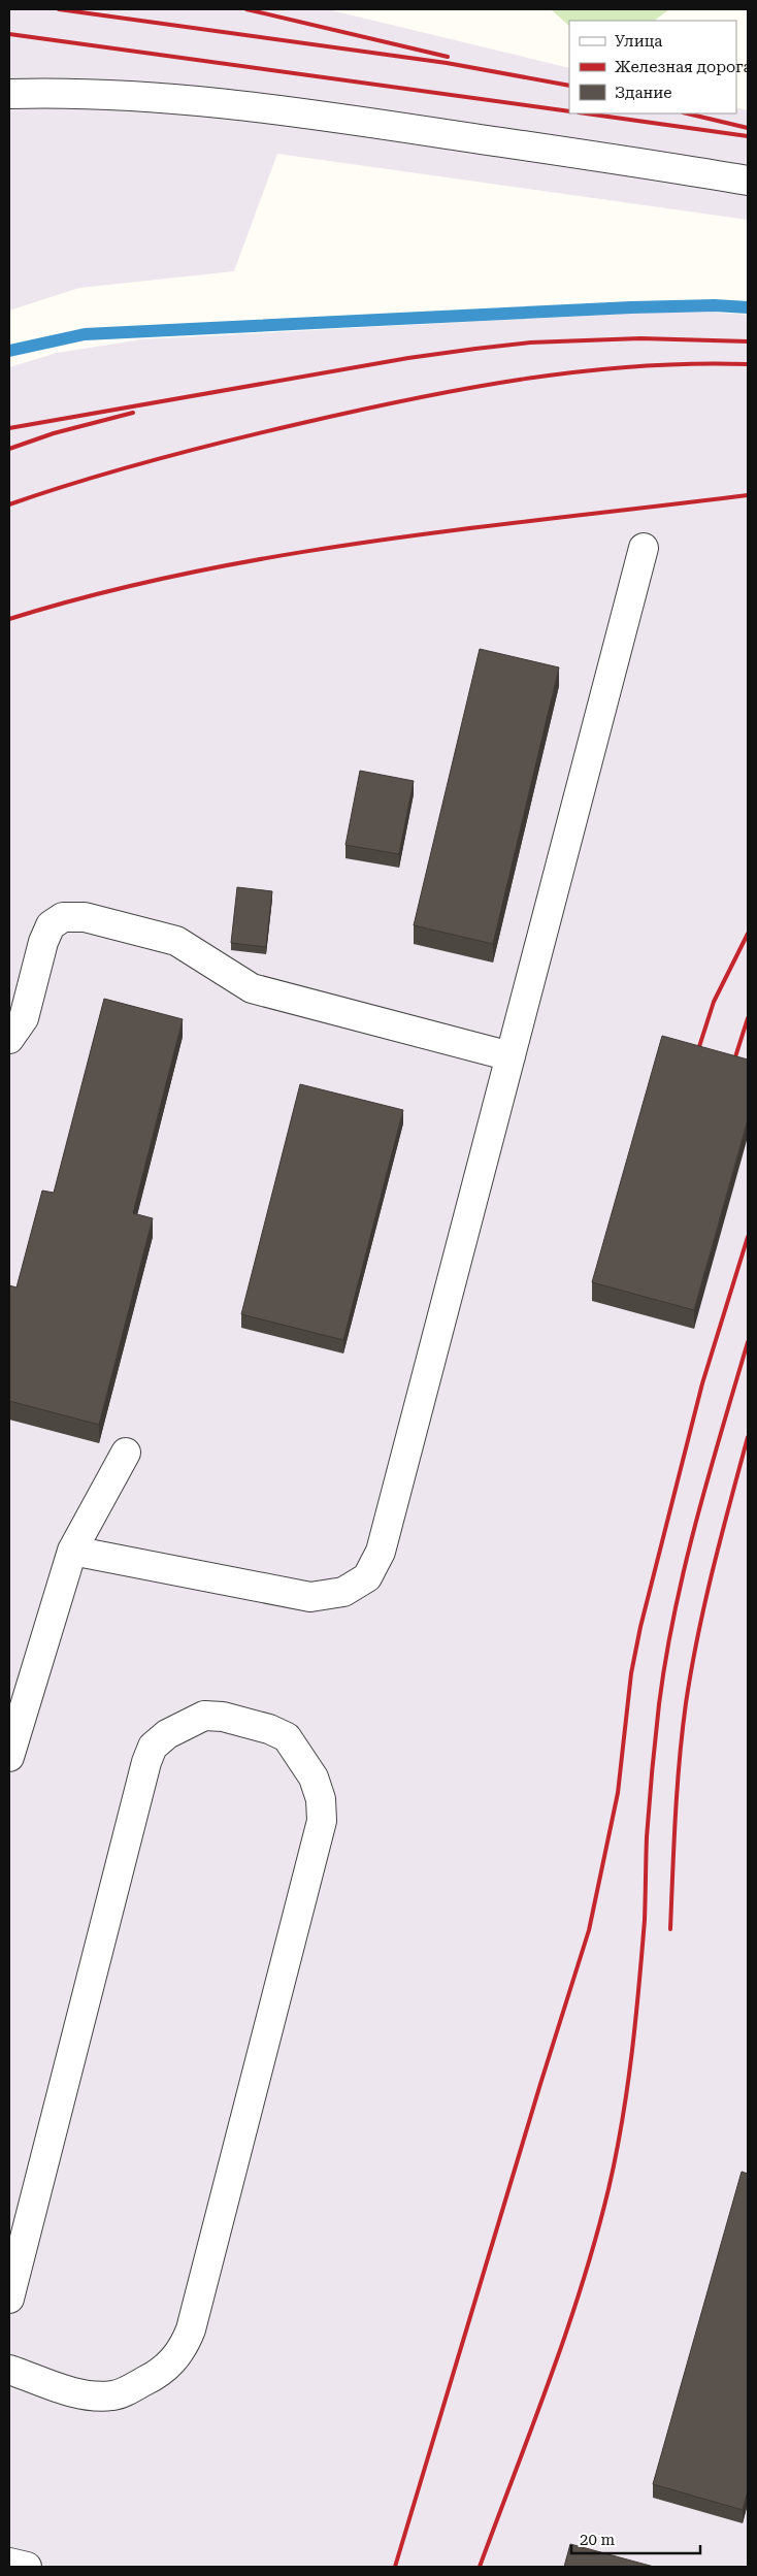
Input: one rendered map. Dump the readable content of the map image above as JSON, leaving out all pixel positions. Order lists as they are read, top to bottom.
{
  "legend": ["Улица", "Железная дорога", "Здание"],
  "scale_bar": "20 m"
}
